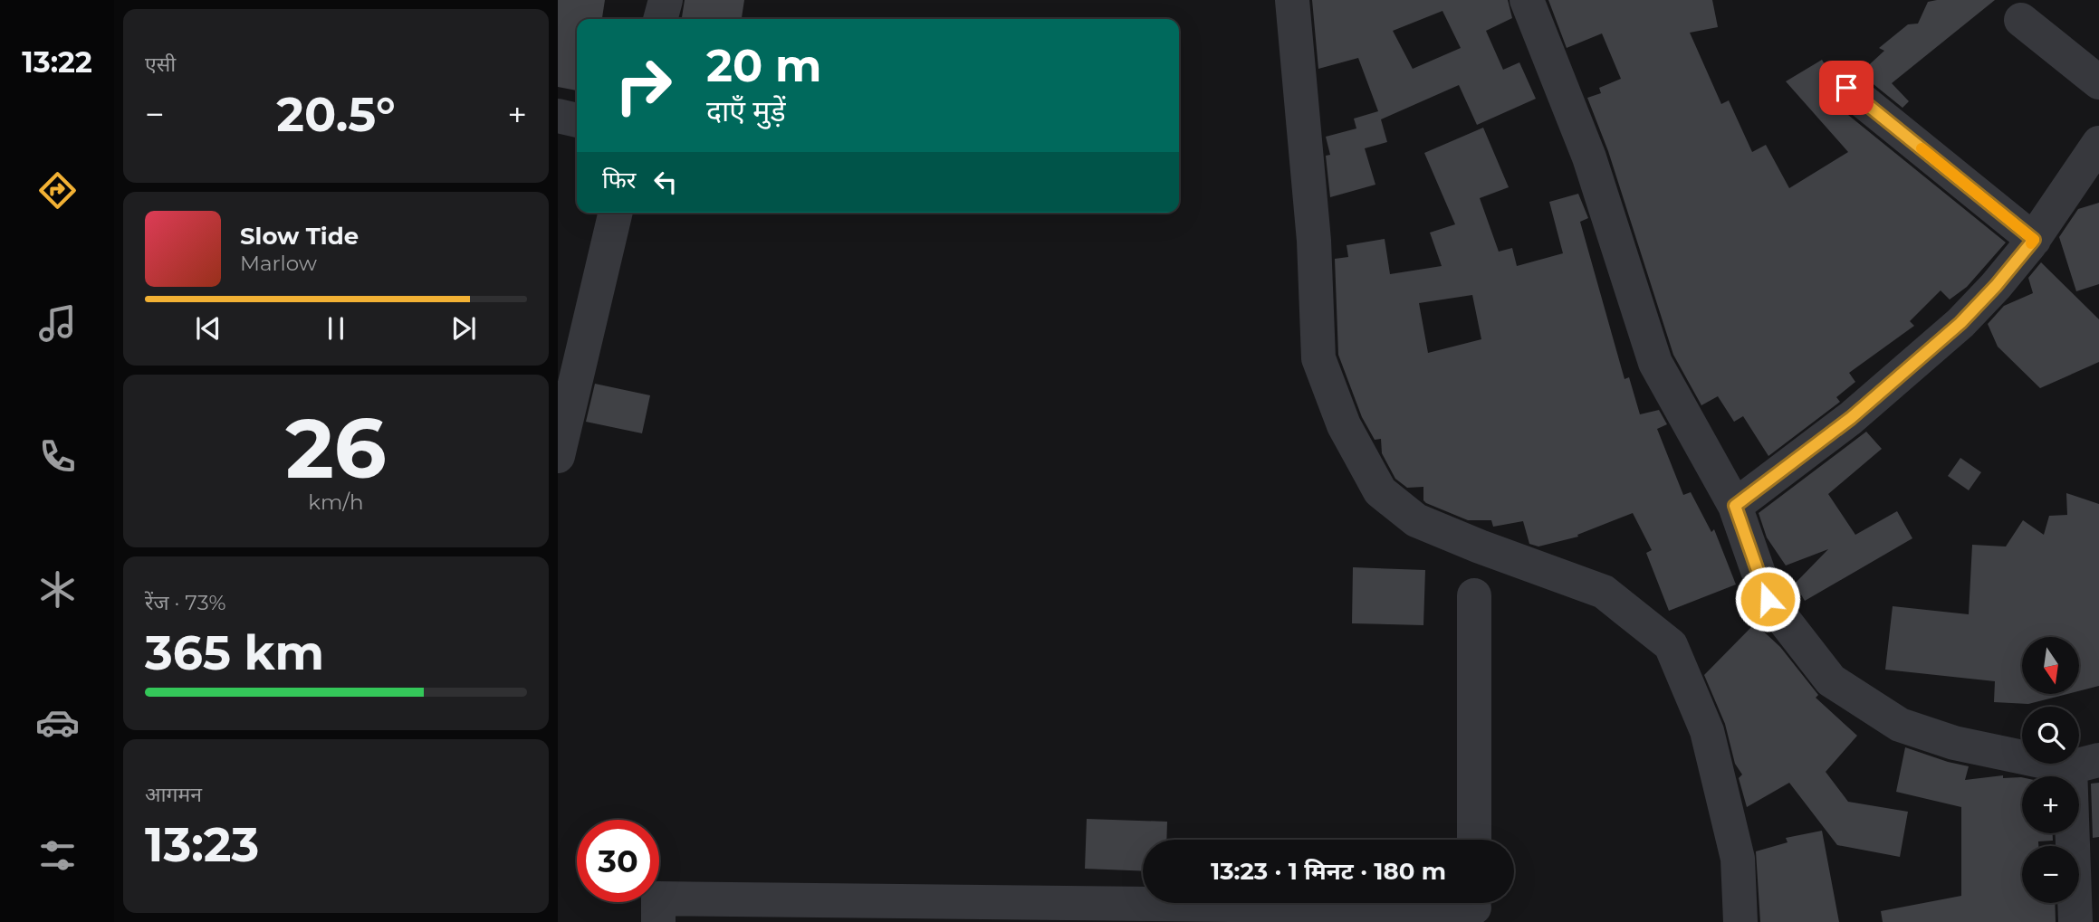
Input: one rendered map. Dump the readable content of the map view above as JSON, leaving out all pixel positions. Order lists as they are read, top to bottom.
{
  "north": "bottom",
  "page": {
    "tabs": "13:22",
    "tile": [
      "एसी",
      ["26", "km/h"],
      ["रेंज · 73%", "365 km"],
      ["आगमन", "13:23"]
    ],
    "turn": ["20 m", "दाएँ मुड़ें"],
    "heat": ["−", "20.5°", "+"],
    "then": "फिर",
    "song": ["Slow Tide", "Marlow"],
    "map_buttons": ["+", "−"],
    "limit": "30",
    "trip": "13:23 · 1 मिनट · 180 m"
  }
}
